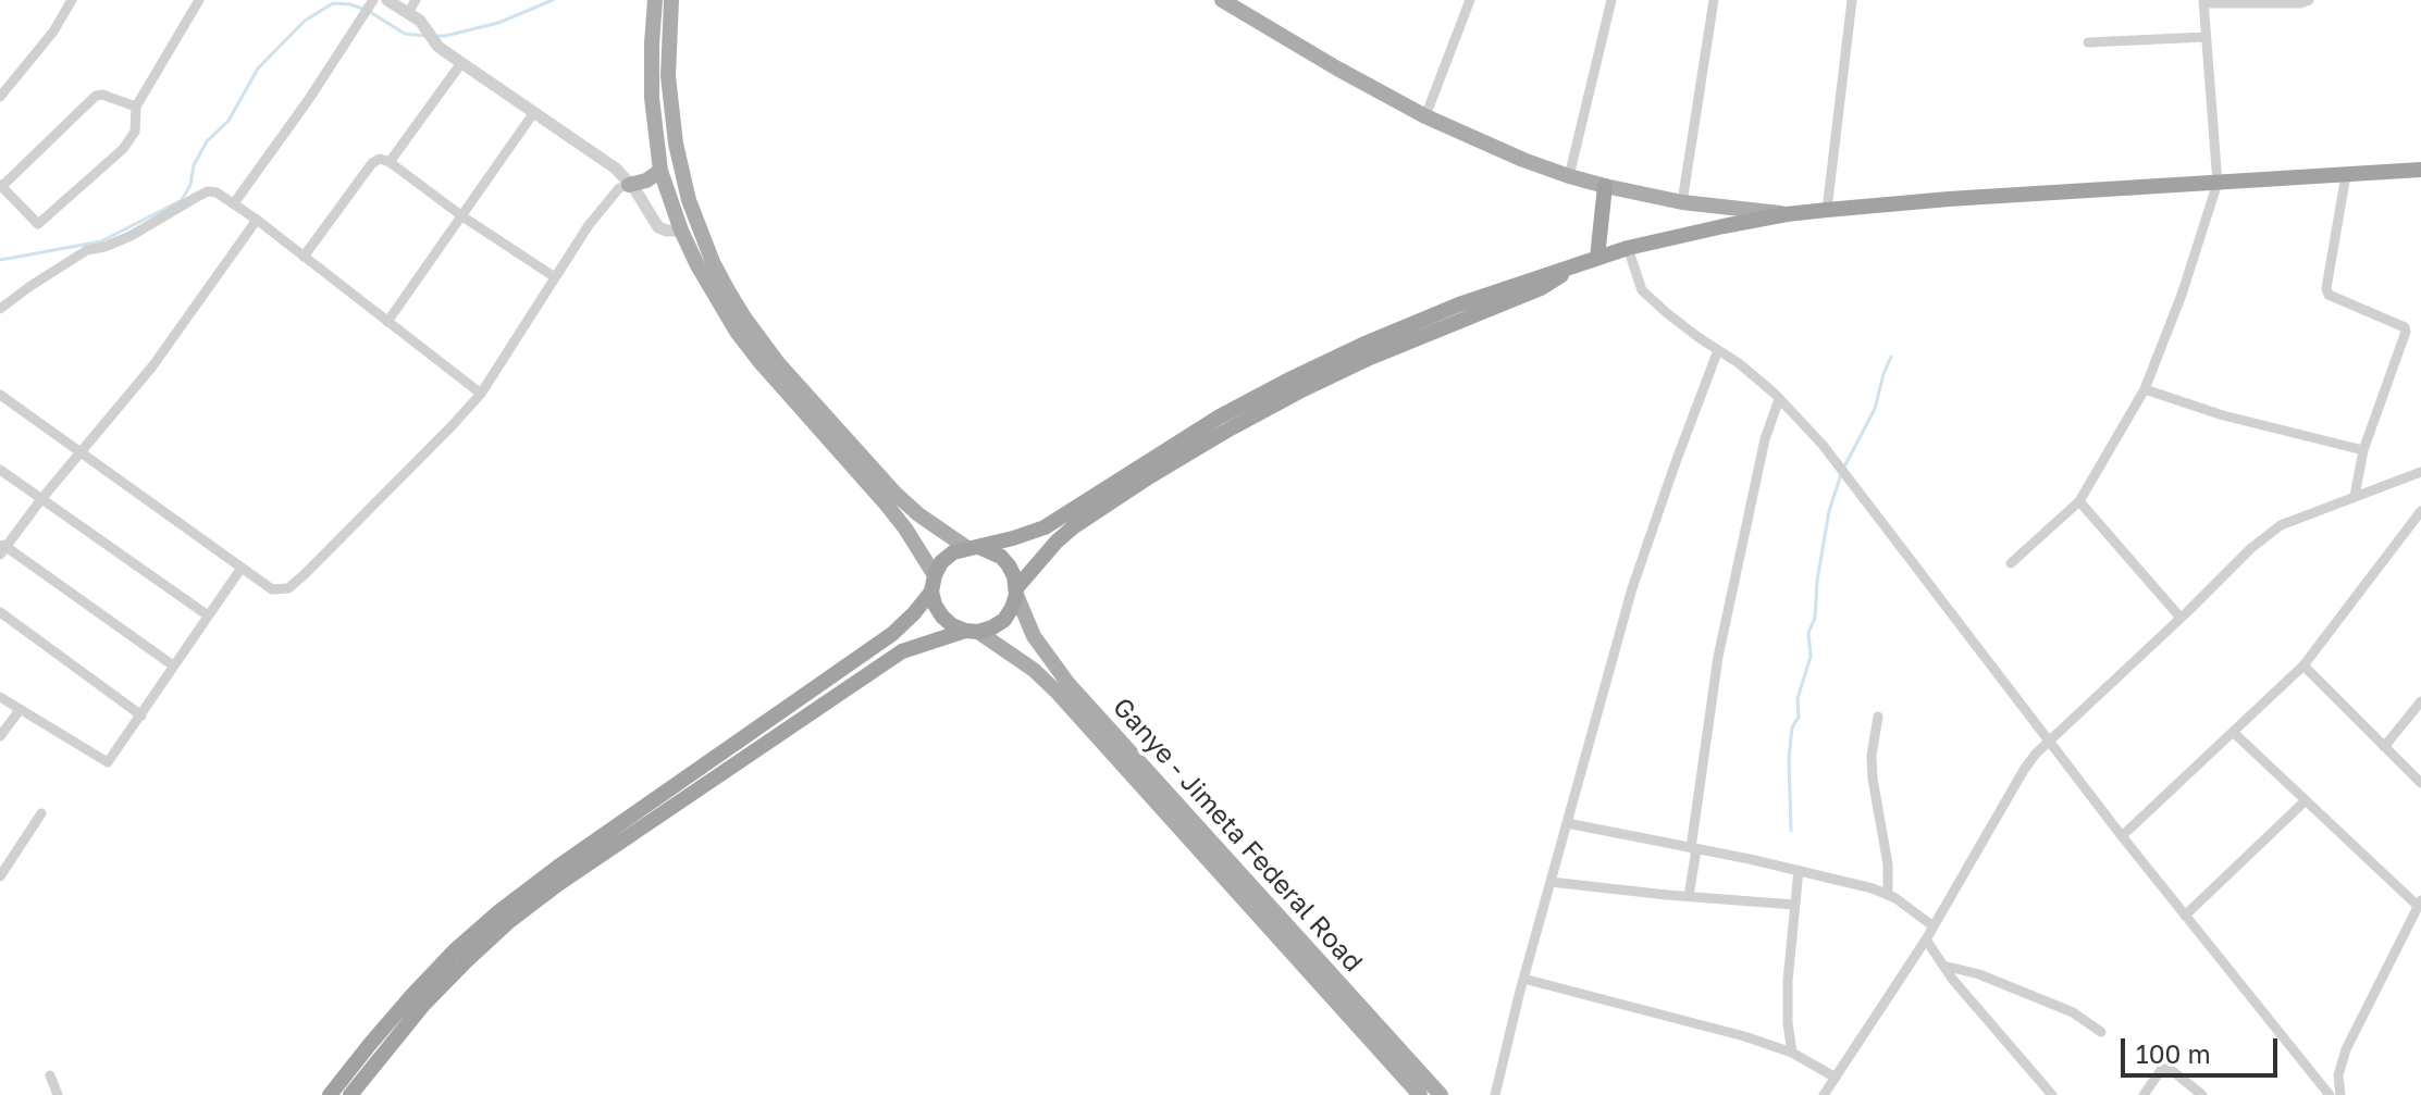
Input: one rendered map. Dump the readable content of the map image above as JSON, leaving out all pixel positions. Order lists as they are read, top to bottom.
{
  "streets": {
    "main road": ["Ganye - Jimeta Federal Road"]
  },
  "scale_bar": "100 m"
}
